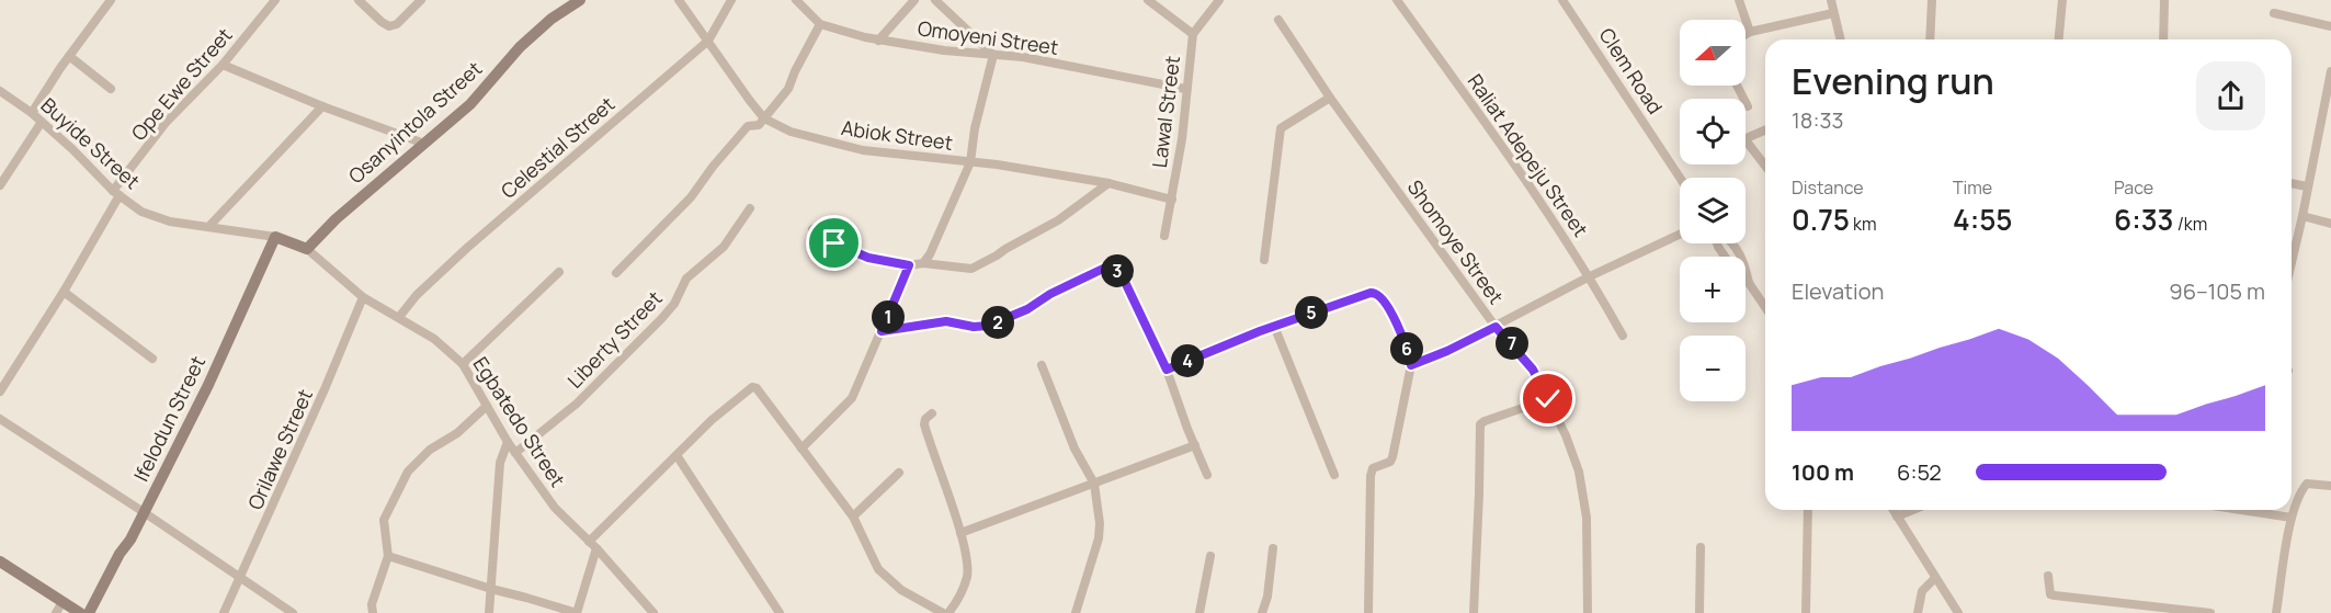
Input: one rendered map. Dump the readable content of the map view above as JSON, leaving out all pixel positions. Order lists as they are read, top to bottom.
{
  "streets": {
    "street": [
      "Omoyeni Street",
      "Clem Road",
      "Ope Ewe Street",
      "Lawal Street",
      "Osanyintola Street",
      "Abiok Street",
      "Buyide Street",
      "Celestial Street",
      "Raliat Adepeju Street",
      "Shomoye Street",
      "Liberty Street",
      "Ifelodun Street",
      "Egbatedo Street",
      "Orilawe Street"
    ]
  },
  "crossings": [
    ["Omoyeni Street", "Lawal Street"],
    ["Ope Ewe Street", "Buyide Street"],
    ["Lawal Street", "Abiok Street"],
    ["Osanyintola Street", "Egbatedo Street"],
    ["Abiok Street", "Celestial Street"],
    ["Buyide Street", "Ifelodun Street"],
    ["Celestial Street", "Egbatedo Street"],
    ["Liberty Street", "Egbatedo Street"],
    ["Egbatedo Street", "Orilawe Street"]
  ],
  "north": "left",
  "page": {
    "map_buttons": ["+", "−"],
    "heading": ["Evening run", "18:33"],
    "stats": [
      ["Distance", "0.75 km"],
      ["Time", "4:55"],
      ["Pace", "6:33 /km"]
    ],
    "pins": [
      "3",
      "5",
      "1",
      "2",
      "7",
      "6",
      "4"
    ],
    "chart": ["Elevation", "96–105 m"],
    "list": [
      {
        "name": "100 m",
        "note": "6:52"
      }
    ]
  }
}
